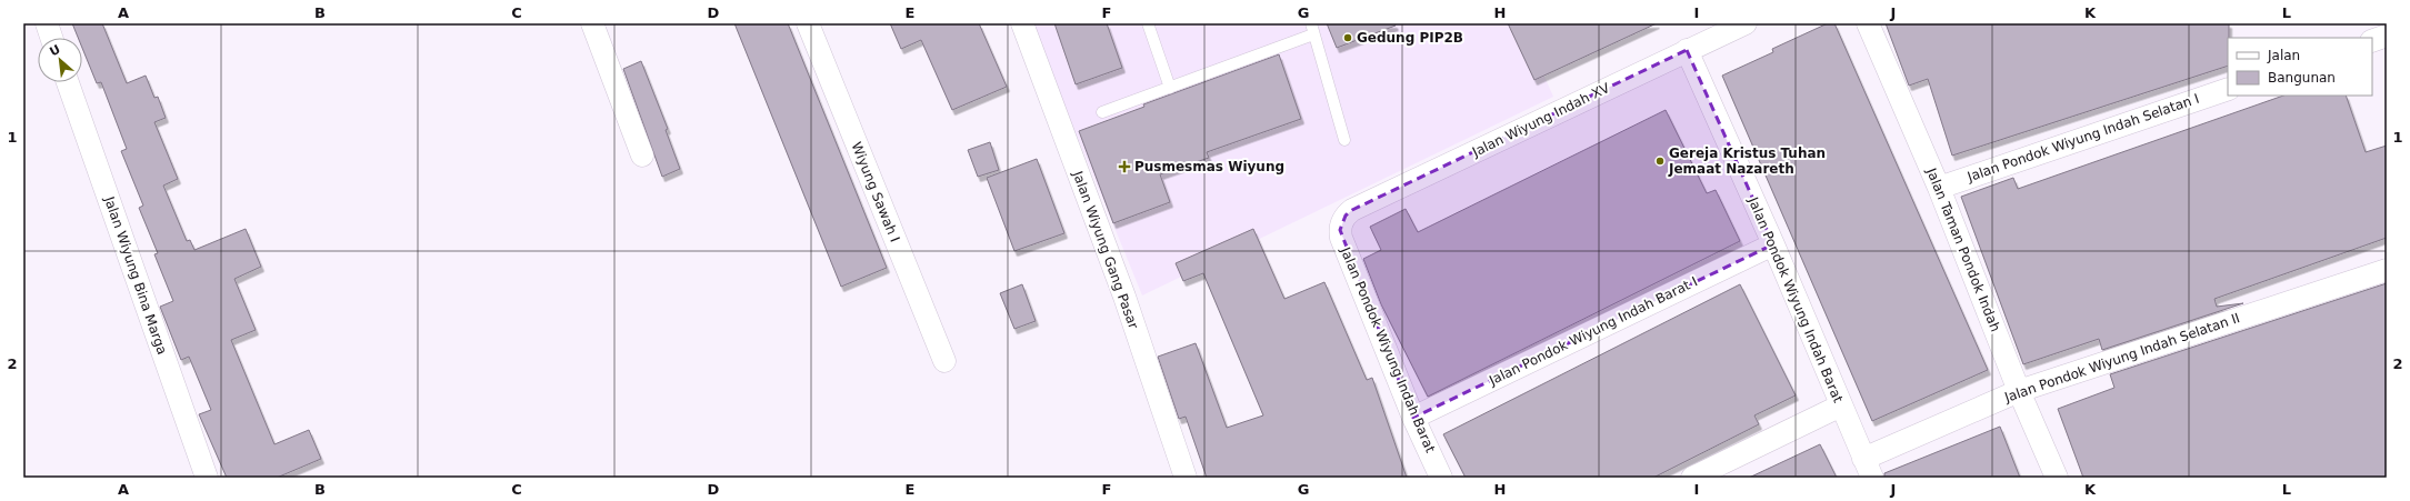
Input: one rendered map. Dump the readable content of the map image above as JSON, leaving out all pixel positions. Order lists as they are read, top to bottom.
{
  "streets": {
    "street": [
      "Jalan Wiyung Indah XV",
      "Jalan Pondok Wiyung Indah Selatan I",
      "Wiyung Sawah I",
      "Jalan Wiyung Gang Pasar",
      "Jalan Taman Pondok Indah",
      "Jalan Wiyung Bina Marga",
      "Jalan Pondok Wiyung Indah Barat",
      "Jalan Pondok Wiyung Indah Barat I",
      "Jalan Pondok Wiyung Indah Selatan II"
    ]
  },
  "crossings": [
    ["Jalan Wiyung Indah XV", "Jalan Pondok Wiyung Indah Barat"],
    ["Jalan Pondok Wiyung Indah Selatan I", "Jalan Taman Pondok Indah"],
    ["Jalan Taman Pondok Indah", "Jalan Pondok Wiyung Indah Selatan II"],
    ["Jalan Pondok Wiyung Indah Barat", "Jalan Pondok Wiyung Indah Barat I"],
    ["Jalan Pondok Wiyung Indah Barat", "Jalan Pondok Wiyung Indah Selatan II"]
  ],
  "places": {
    "other": ["Gedung PIP2B", "Gereja Kristus Tuhan Jemaat Nazareth"],
    "health": ["Pusmesmas Wiyung"]
  },
  "legend": ["Jalan", "Bangunan"],
  "north": "top left",
  "grid": {
    "columns": [
      "A",
      "B",
      "C",
      "D",
      "E",
      "F",
      "G",
      "H",
      "I",
      "J",
      "K",
      "L"
    ],
    "rows": ["1", "2"]
  }
}
